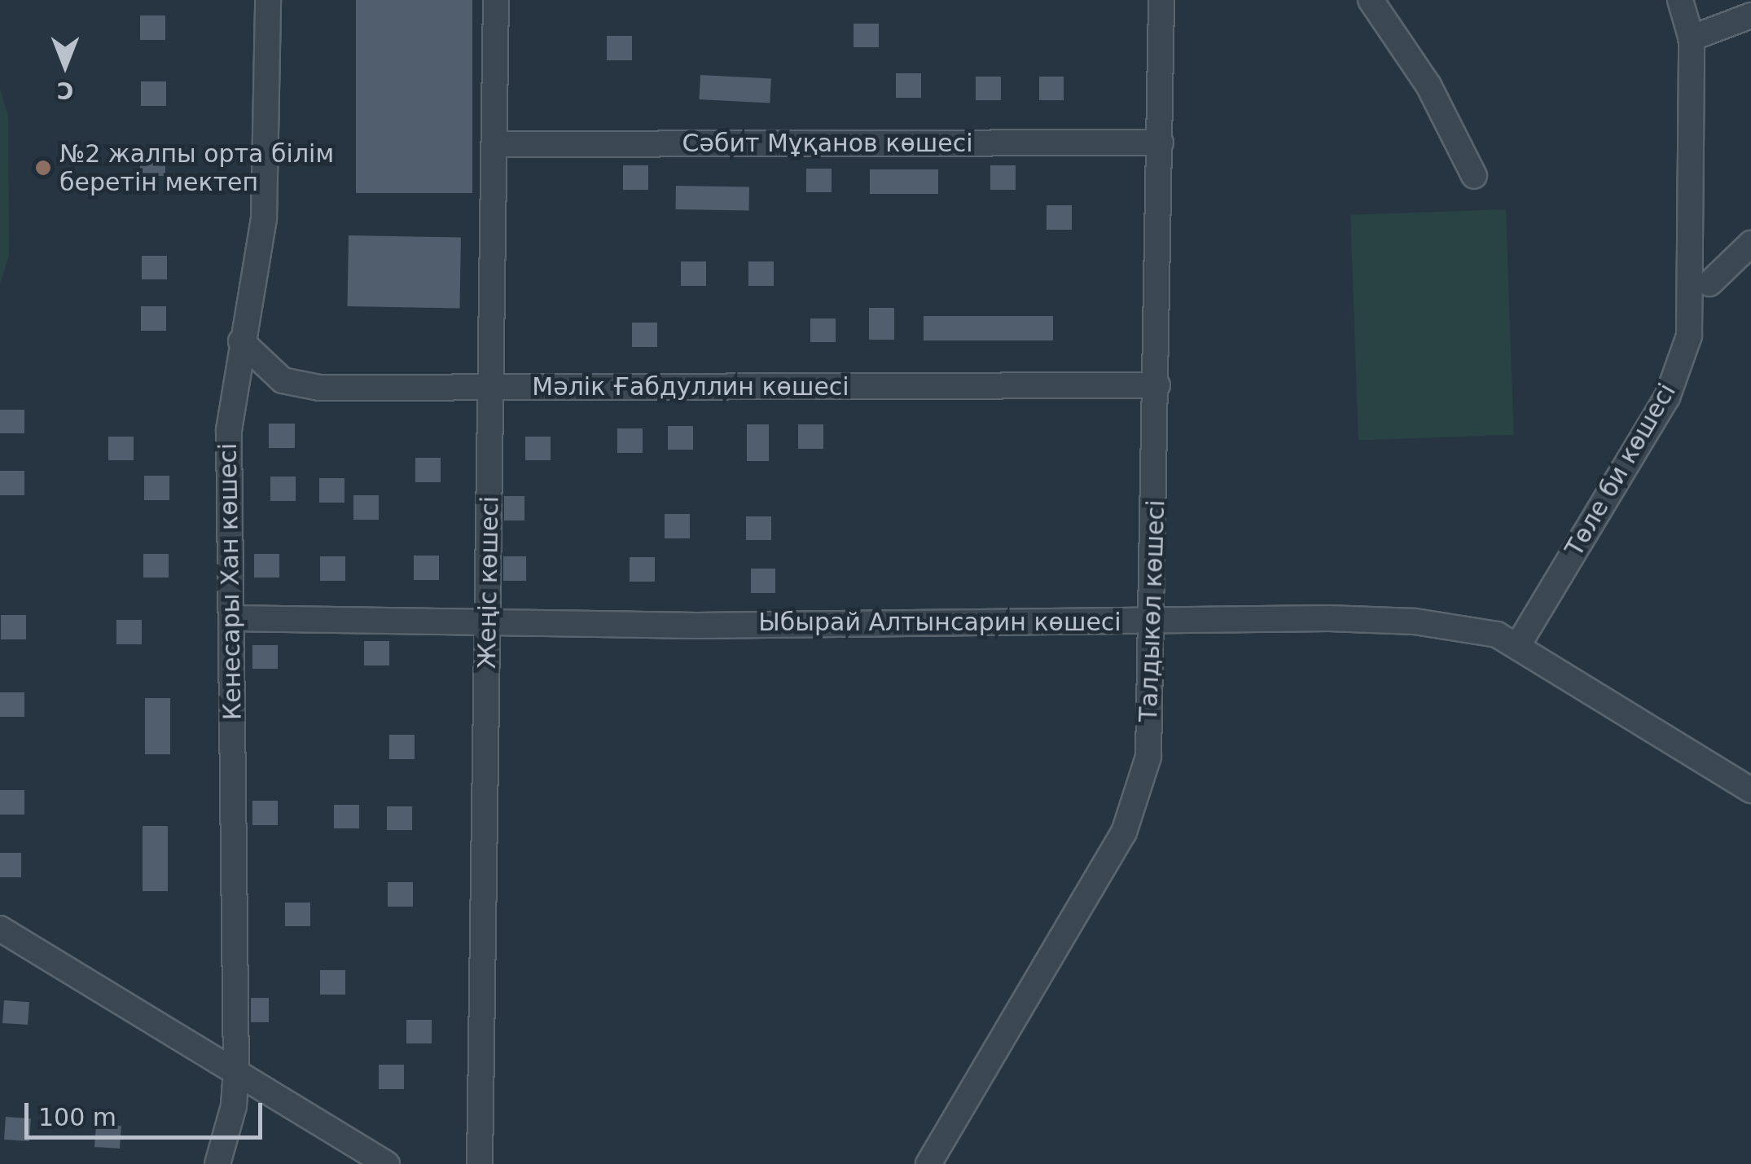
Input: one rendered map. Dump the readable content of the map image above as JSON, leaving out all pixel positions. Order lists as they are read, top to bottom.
{
  "streets": {
    "street": [
      "Сәбит Мұқанов көшесі",
      "Мәлік Ғабдуллин көшесі",
      "Төле би көшесі",
      "Кенесары Хан көшесі",
      "Жеңіс көшесі",
      "Талдыкөл көшесі",
      "Ыбырай Алтынсарин көшесі"
    ]
  },
  "crossings": [
    ["Сәбит Мұқанов көшесі", "Жеңіс көшесі"],
    ["Сәбит Мұқанов көшесі", "Талдыкөл көшесі"],
    ["Мәлік Ғабдуллин көшесі", "Кенесары Хан көшесі"],
    ["Мәлік Ғабдуллин көшесі", "Жеңіс көшесі"],
    ["Мәлік Ғабдуллин көшесі", "Талдыкөл көшесі"],
    ["Төле би көшесі", "Ыбырай Алтынсарин көшесі"],
    ["Кенесары Хан көшесі", "Ыбырай Алтынсарин көшесі"],
    ["Жеңіс көшесі", "Ыбырай Алтынсарин көшесі"],
    ["Талдыкөл көшесі", "Ыбырай Алтынсарин көшесі"]
  ],
  "places": ["№2 жалпы орта білім беретін мектеп"],
  "scale_bar": "100 m",
  "north": "bottom"
}
